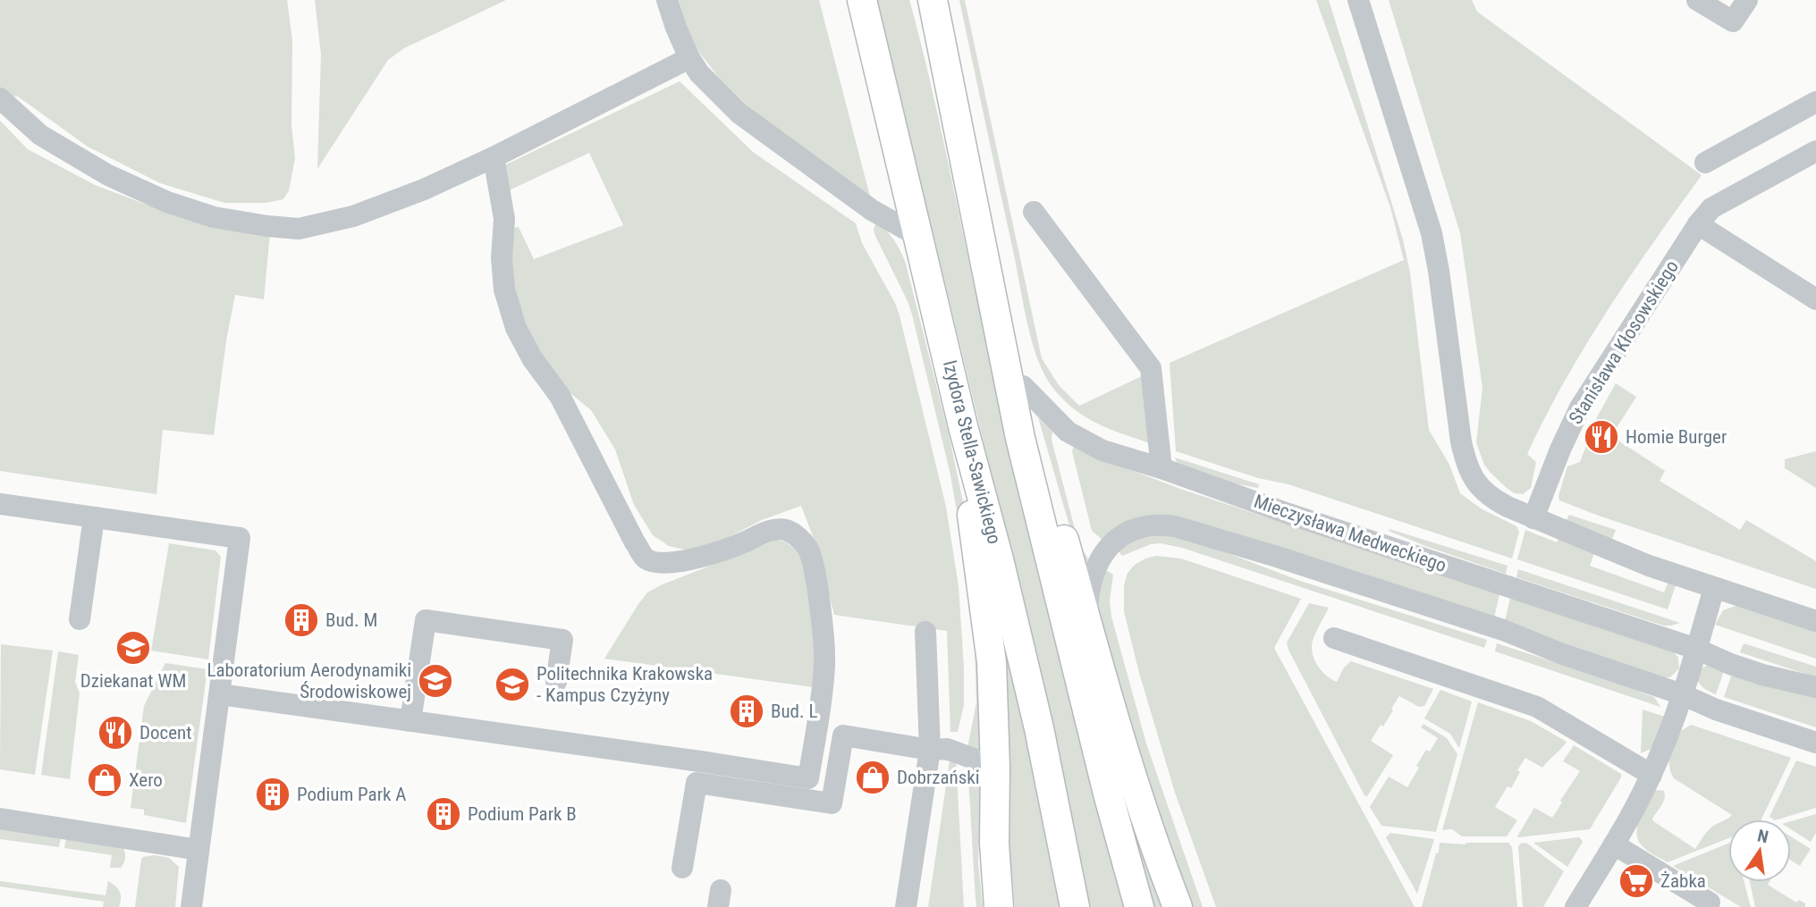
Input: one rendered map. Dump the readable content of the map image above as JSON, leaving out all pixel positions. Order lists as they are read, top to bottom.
{
  "streets": {
    "main road": ["Izydora Stella-Sawickiego"],
    "street": ["Stanisława Kłosowskiego", "Mieczysława Medweckiego"]
  },
  "places": {
    "restaurant": ["Homie Burger", "Docent"],
    "building": [
      "Bud. M",
      "Bud. L",
      "Podium Park A",
      "Podium Park B"
    ],
    "school or university": ["Dziekanat WM", "Laboratorium Aerodynamiki Środowiskowej", "Politechnika Krakowska - Kampus Czyżyny"],
    "shop": ["Dobrzański", "Xero"],
    "supermarket": ["Żabka"]
  },
  "north": "top"
}
